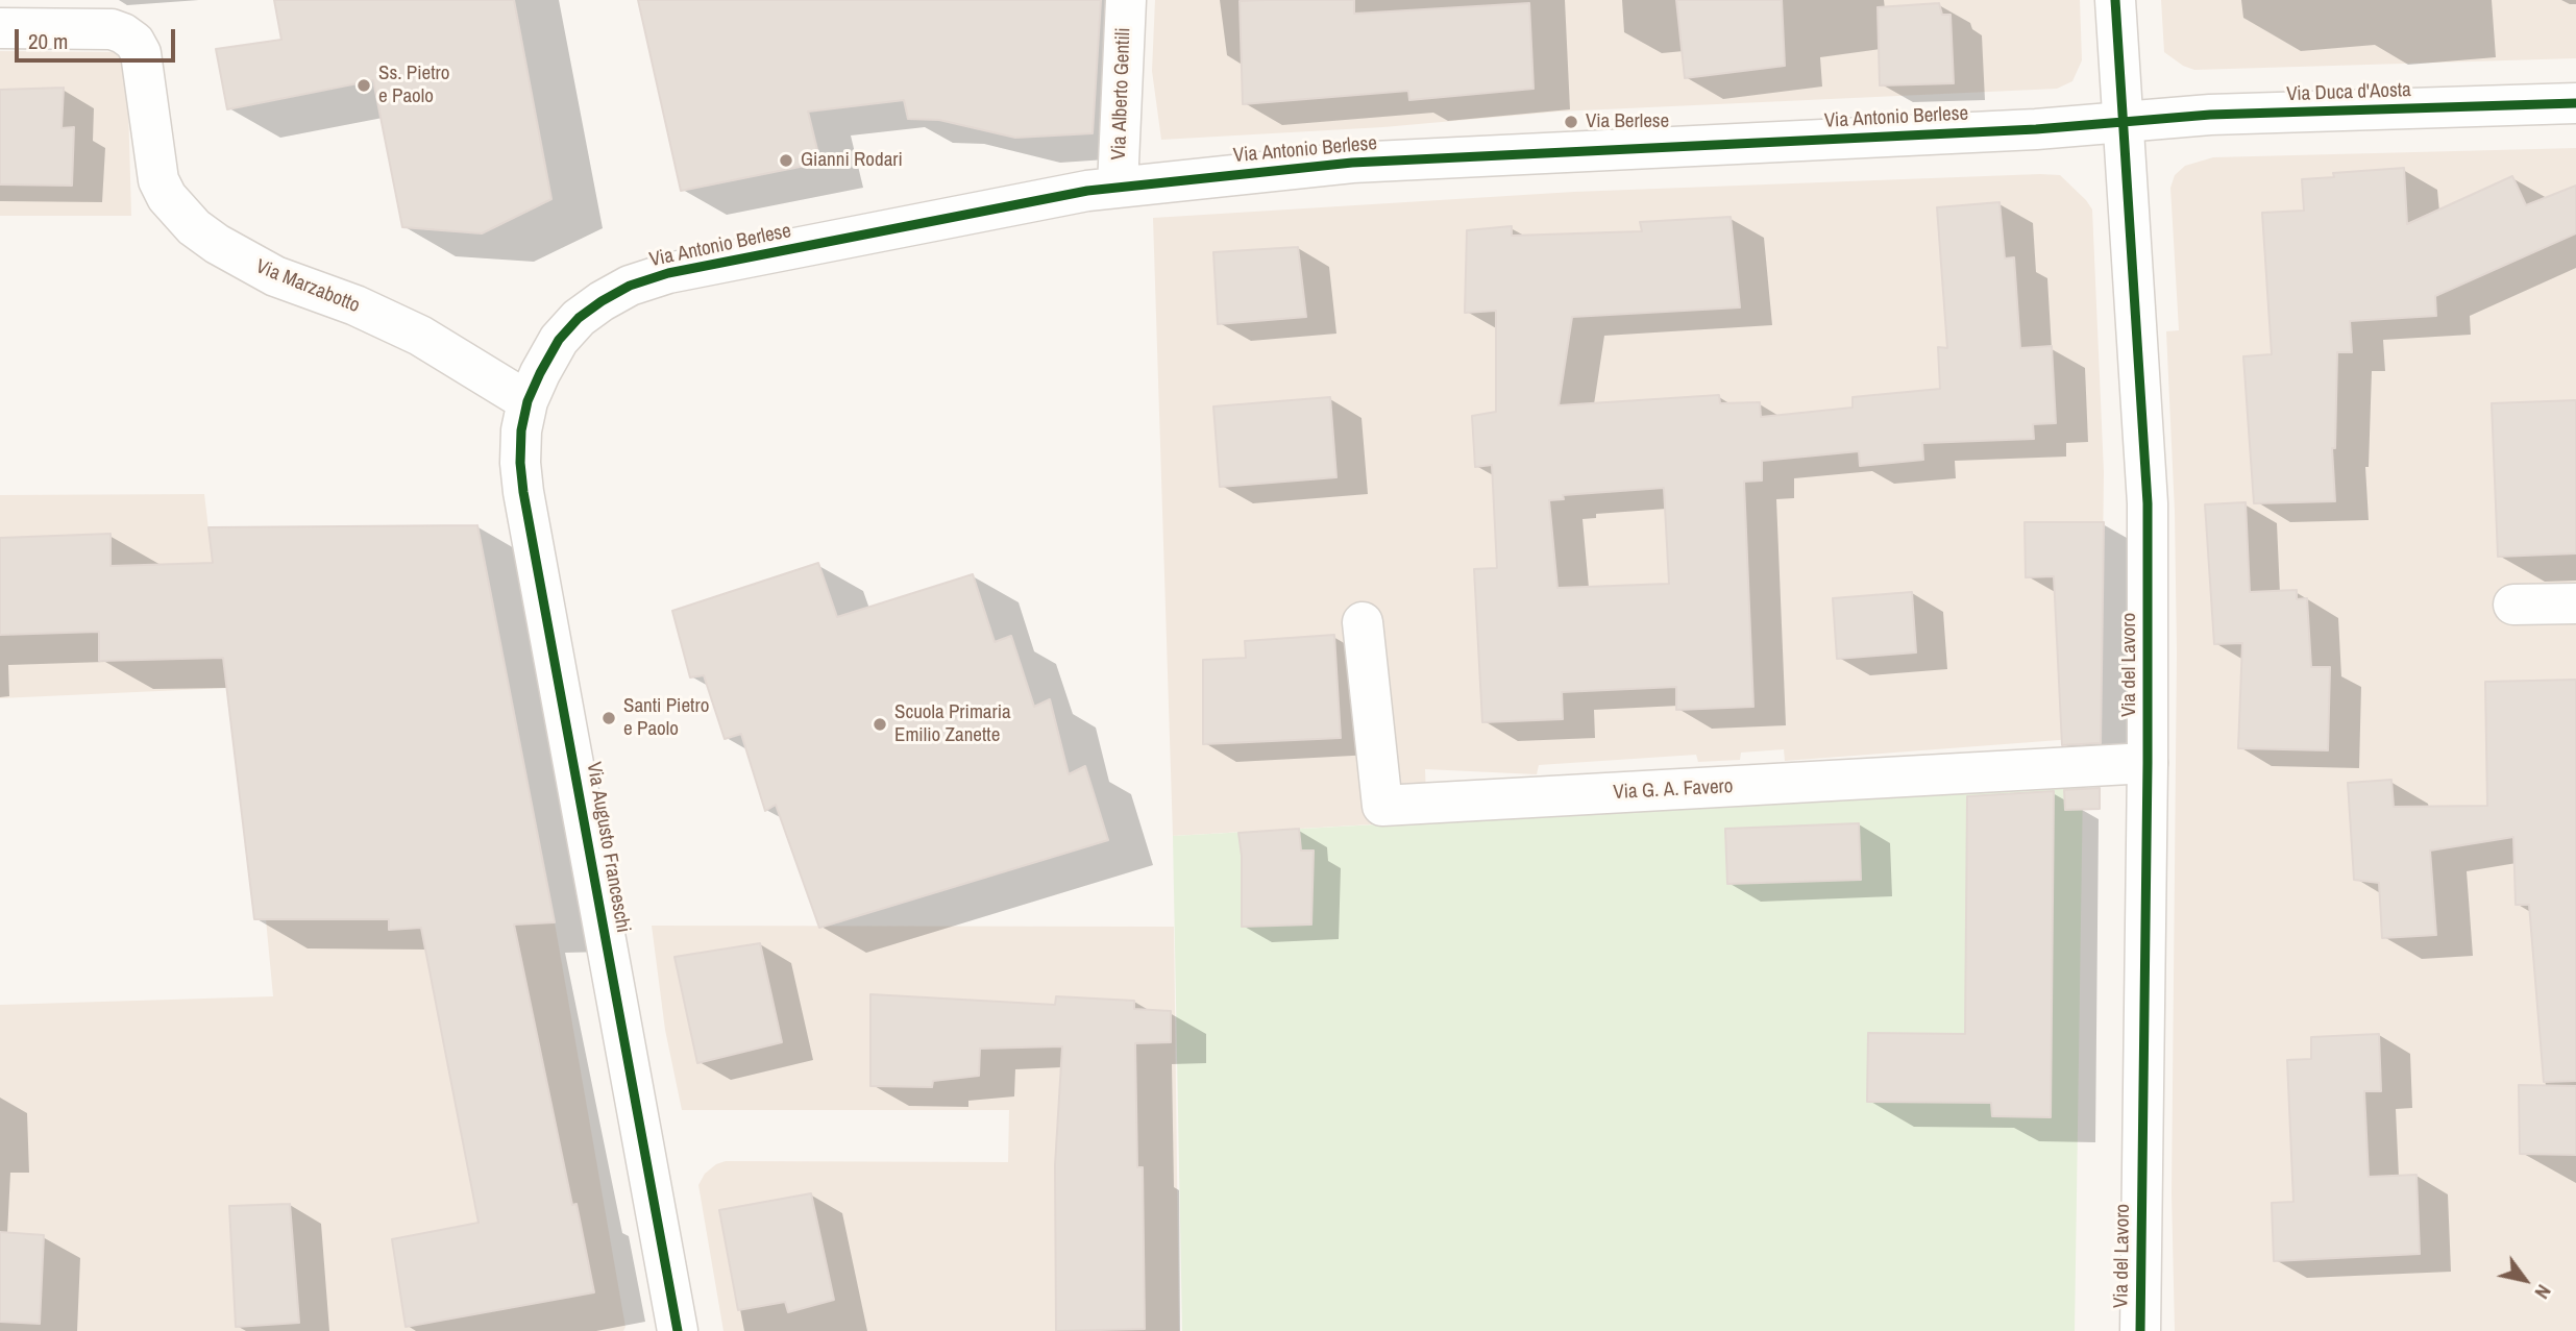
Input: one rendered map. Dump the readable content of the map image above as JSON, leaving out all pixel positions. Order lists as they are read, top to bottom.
{
  "streets": {
    "street": [
      "Via Duca d'Aosta",
      "Via Alberto Gentili",
      "Via Antonio Berlese",
      "Via Marzabotto",
      "Via del Lavoro",
      "Via G. A. Favero",
      "Via Augusto Franceschi"
    ]
  },
  "crossings": [
    ["Via Duca d'Aosta", "Via Antonio Berlese"],
    ["Via Duca d'Aosta", "Via del Lavoro"],
    ["Via Alberto Gentili", "Via Antonio Berlese"],
    ["Via Antonio Berlese", "Via Marzabotto"],
    ["Via Antonio Berlese", "Via del Lavoro"],
    ["Via Antonio Berlese", "Via Augusto Franceschi"],
    ["Via Marzabotto", "Via Augusto Franceschi"],
    ["Via del Lavoro", "Via G. A. Favero"]
  ],
  "places": [
    "Ss. Pietro e Paolo",
    "Via Berlese",
    "Gianni Rodari",
    "Santi Pietro e Paolo",
    "Scuola Primaria Emilio Zanette"
  ],
  "scale_bar": "20 m",
  "north": "bottom right"
}
